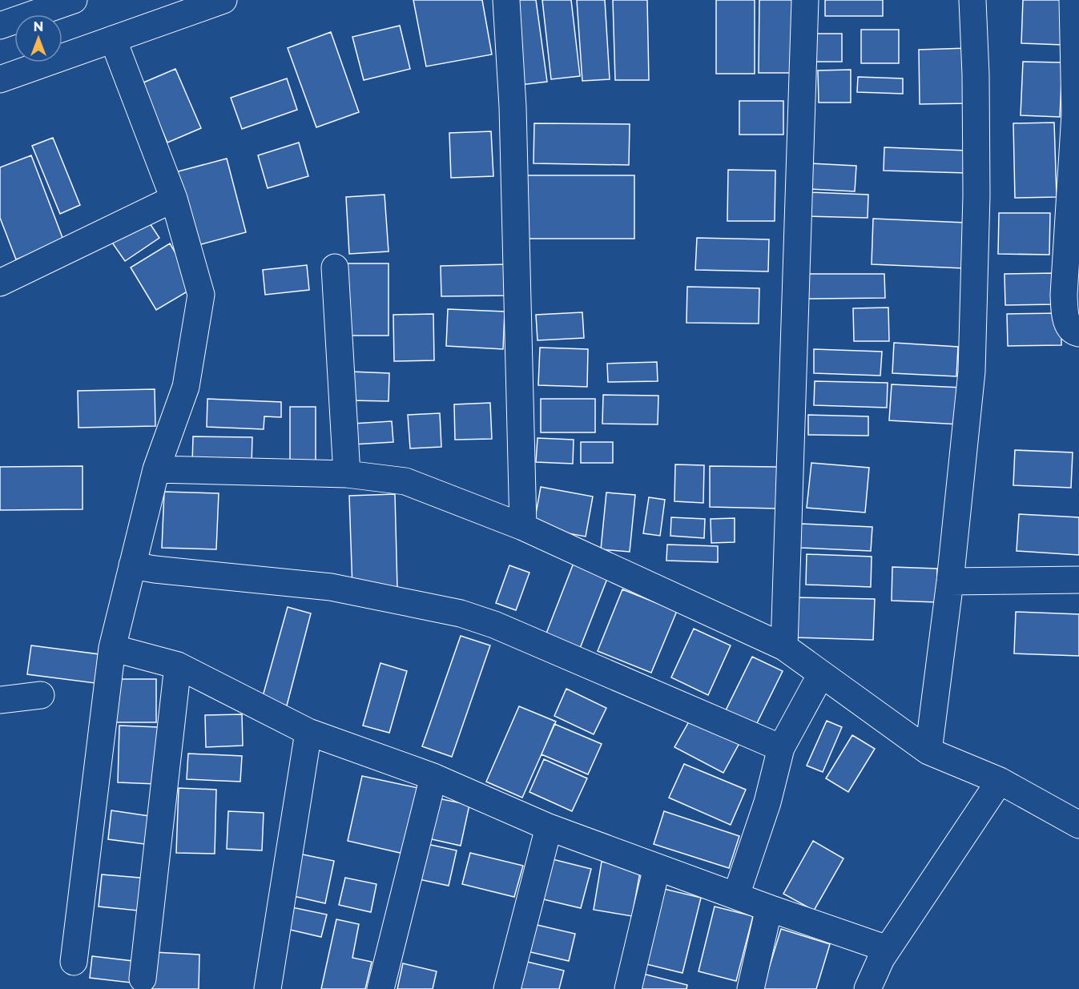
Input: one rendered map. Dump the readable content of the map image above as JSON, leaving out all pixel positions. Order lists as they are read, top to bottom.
{
  "north": "top"
}
